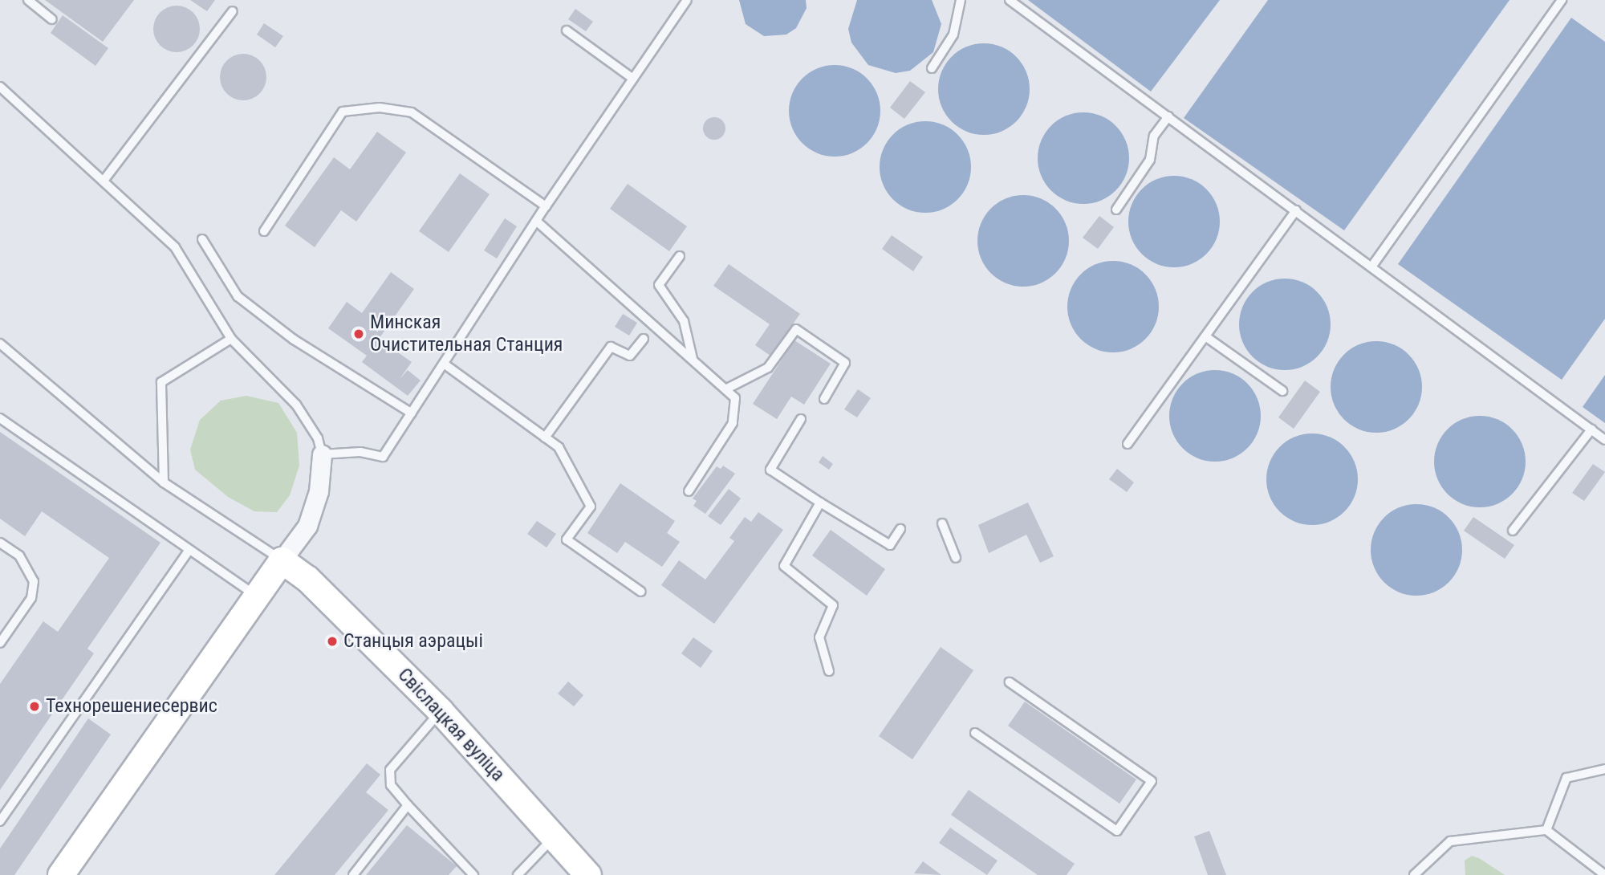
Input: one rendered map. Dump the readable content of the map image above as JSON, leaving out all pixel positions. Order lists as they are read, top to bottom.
{
  "streets": {
    "street": ["Свіслацкая вуліца"]
  },
  "places": ["Минская Очистительная Станция", "Станцыя аэрацыі", "Технорешениесервис"]
}
